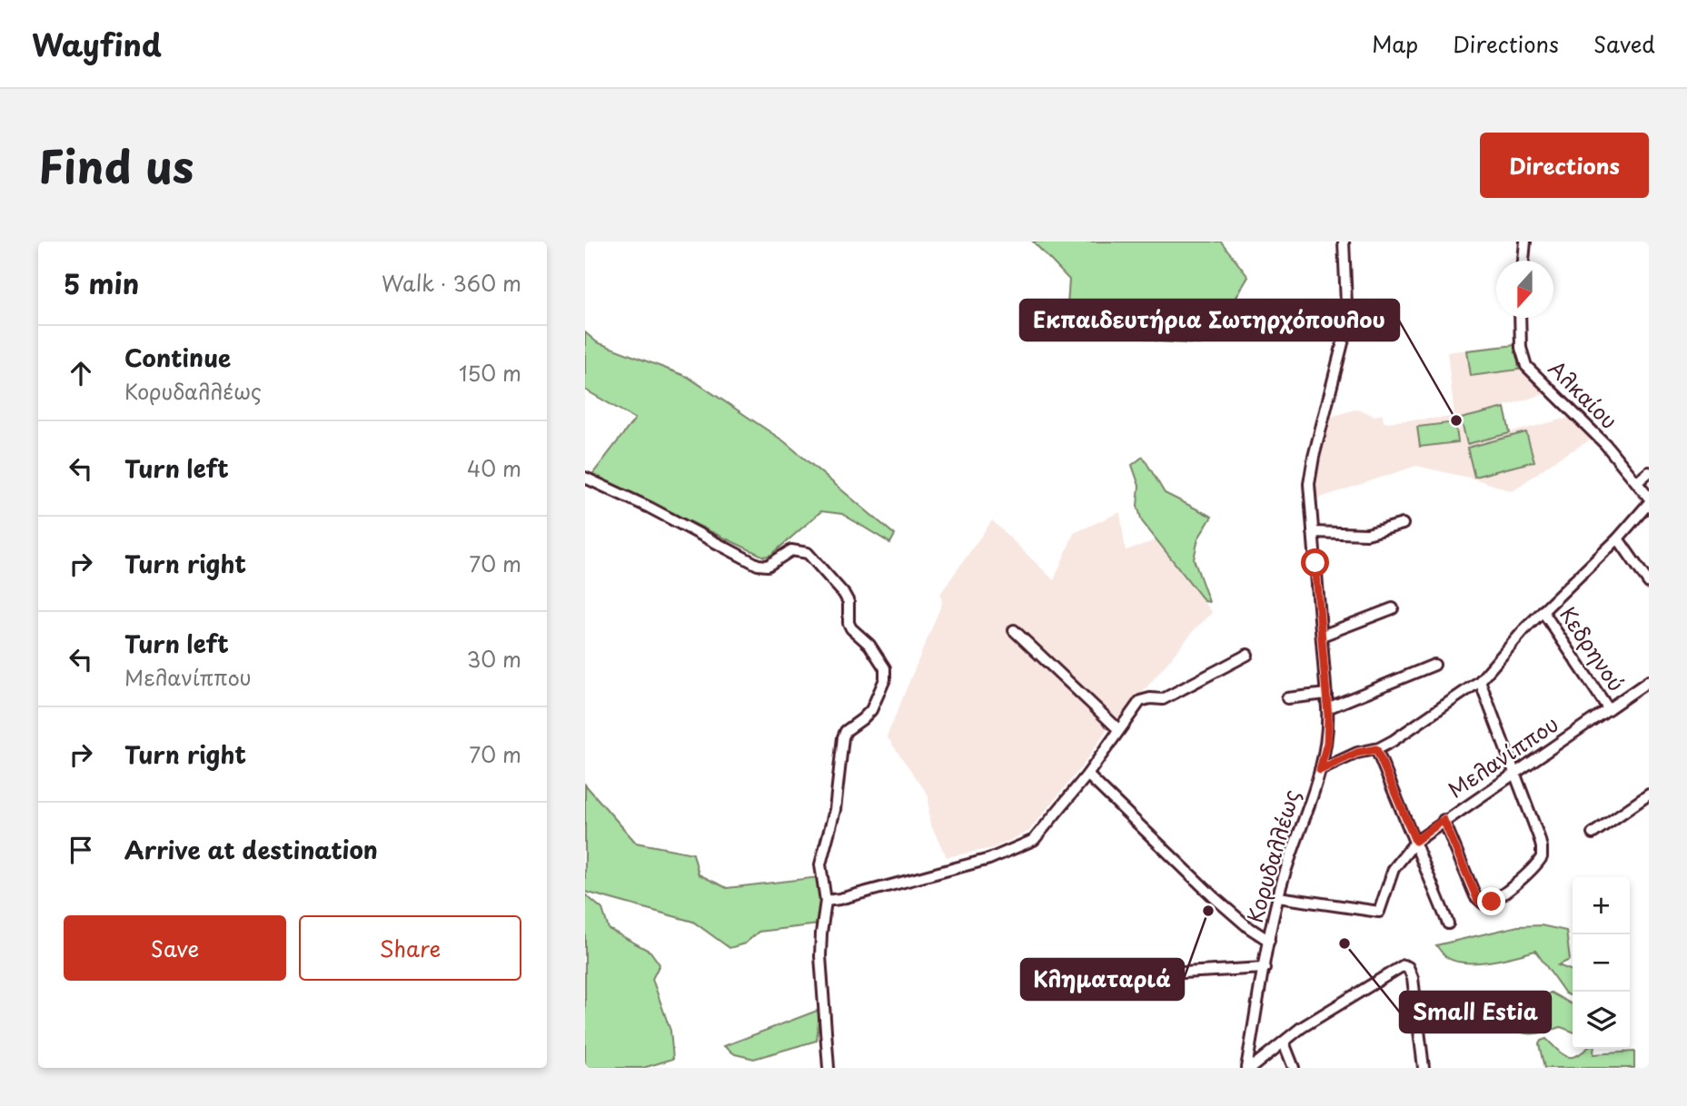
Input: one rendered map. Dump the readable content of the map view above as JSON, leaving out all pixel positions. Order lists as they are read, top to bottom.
{
  "streets": {
    "street": [
      "Αλκαίου",
      "Κεδρηνού",
      "Μελανίππου",
      "Κορυδαλλέως"
    ]
  },
  "crossings": [
    ["Κεδρηνού", "Μελανίππου"],
    ["Μελανίππου", "Κορυδαλλέως"]
  ],
  "places": ["Εκπαιδευτήρια Σωτηρχόπουλου", "Κληματαριά", "Small Estia"],
  "north": "bottom",
  "page": {
    "header": "Wayfind",
    "nav": ["Map", "Directions", "Saved"],
    "title": "Find us",
    "buttons": [
      "Directions",
      ["Save", "Share"]
    ],
    "heading": ["5 min", "Walk · 360 m"],
    "list": [
      ["Continue", "Κορυδαλλέως", "150 m"],
      ["Turn left", "40 m"],
      ["Turn right", "70 m"],
      ["Turn left", "Μελανίππου", "30 m"],
      ["Turn right", "70 m"],
      "Arrive at destination"
    ],
    "map_buttons": ["+", "−"]
  }
}
